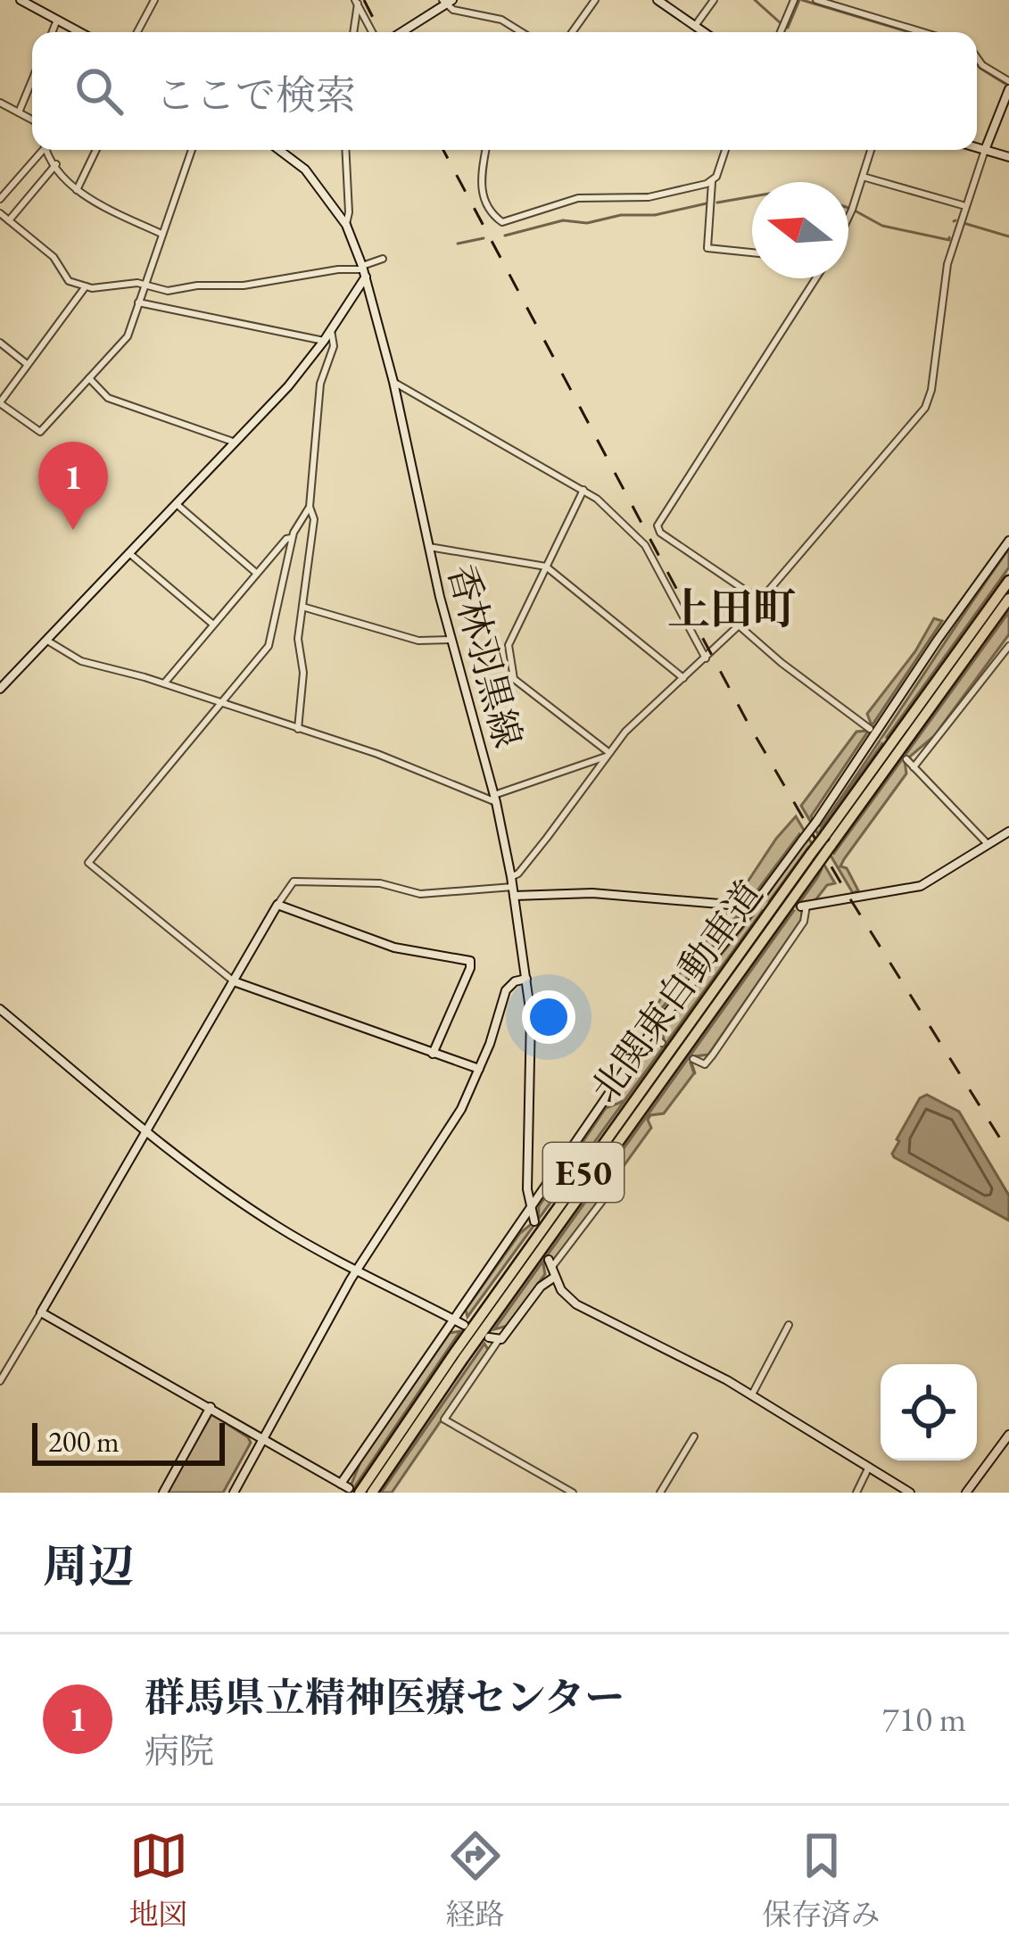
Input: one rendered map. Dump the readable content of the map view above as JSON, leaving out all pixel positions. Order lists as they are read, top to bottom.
{
  "streets": {
    "highway": ["北関東自動車道", "E50"],
    "street": ["香林羽黒線"]
  },
  "districts": ["上田町"],
  "scale_bar": "200 m",
  "north": "left",
  "page": {
    "search": "ここで検索",
    "pins": "1",
    "scale": "200 m",
    "heading": "周辺",
    "list": [
      {
        "mark": "1",
        "name": "群馬県立精神医療センター",
        "note": "病院",
        "value": "710 m"
      }
    ],
    "nav": ["地図", "経路", "保存済み"]
  }
}
